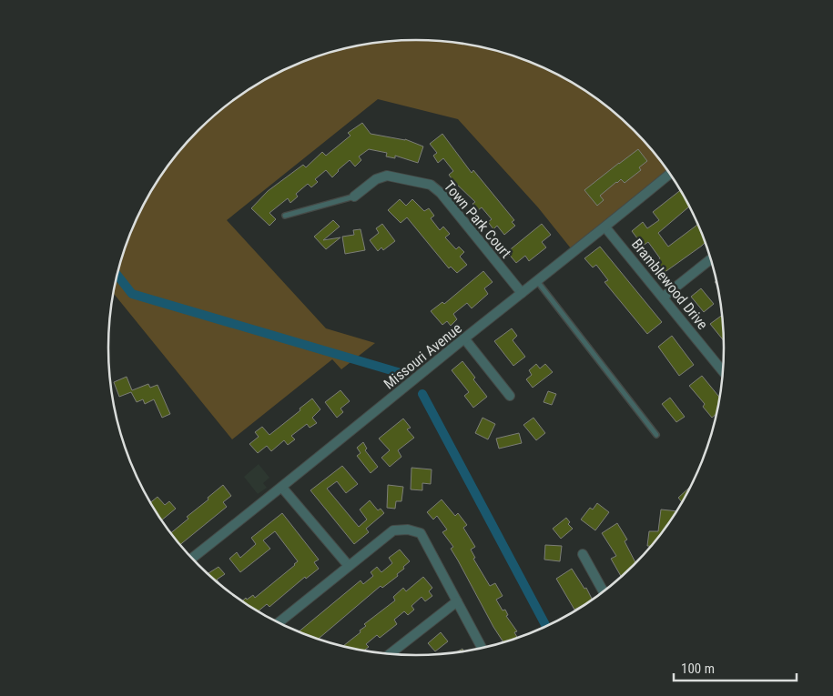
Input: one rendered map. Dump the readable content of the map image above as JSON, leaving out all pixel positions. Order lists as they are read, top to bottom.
{
  "streets": {
    "street": ["Town Park Court", "Bramblewood Drive", "Missouri Avenue"]
  },
  "crossings": [
    ["Town Park Court", "Missouri Avenue"],
    ["Bramblewood Drive", "Missouri Avenue"]
  ],
  "scale_bar": "100 m"
}
